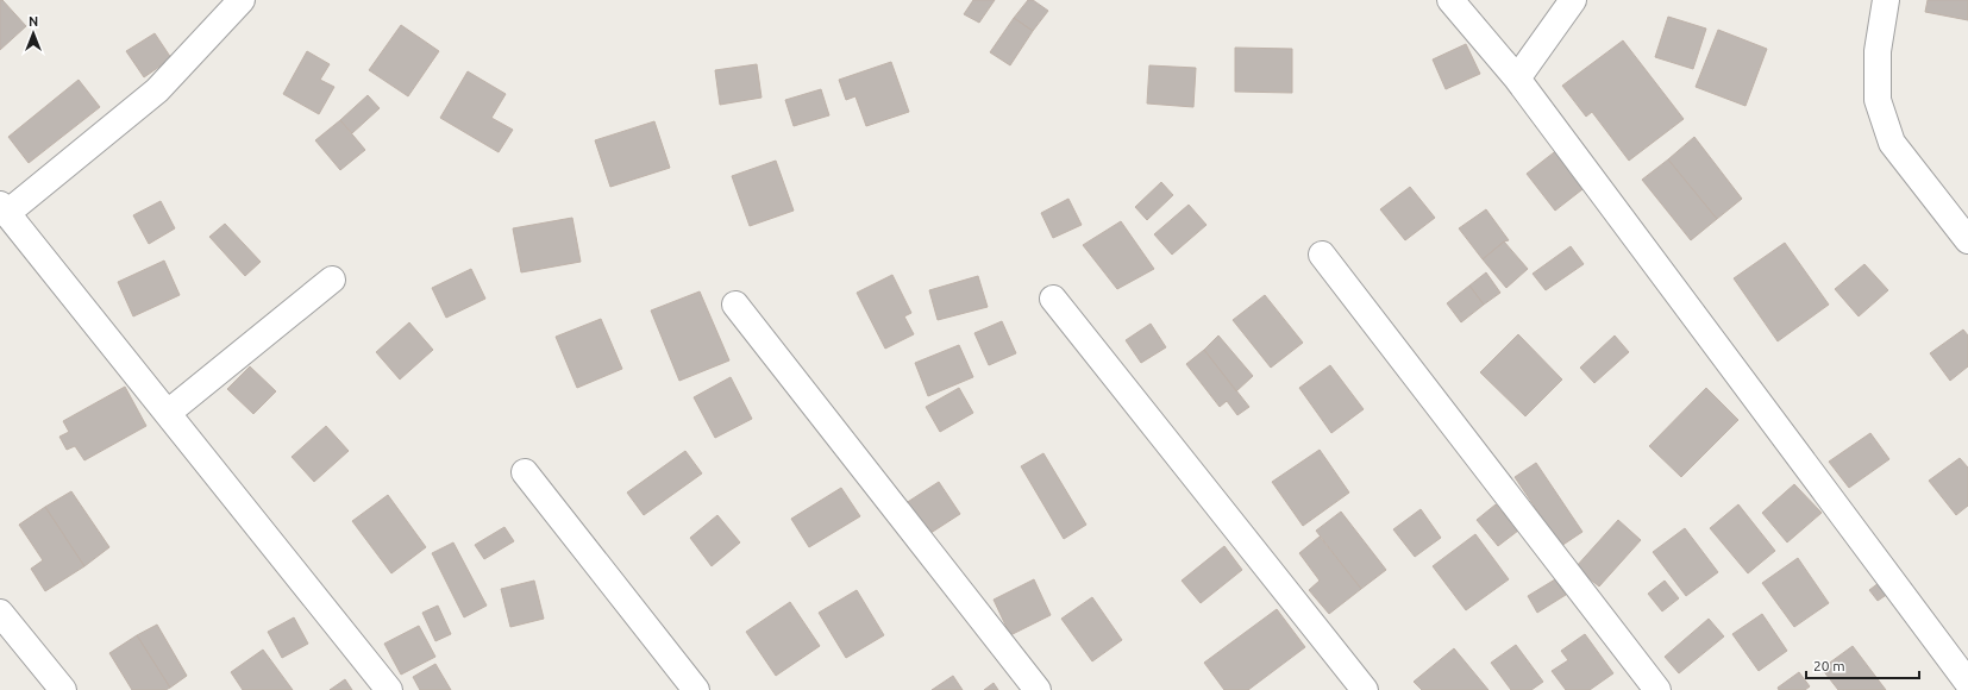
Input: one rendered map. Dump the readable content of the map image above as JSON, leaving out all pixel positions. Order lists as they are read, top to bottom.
{
  "scale_bar": "20 m",
  "north": "top"
}
